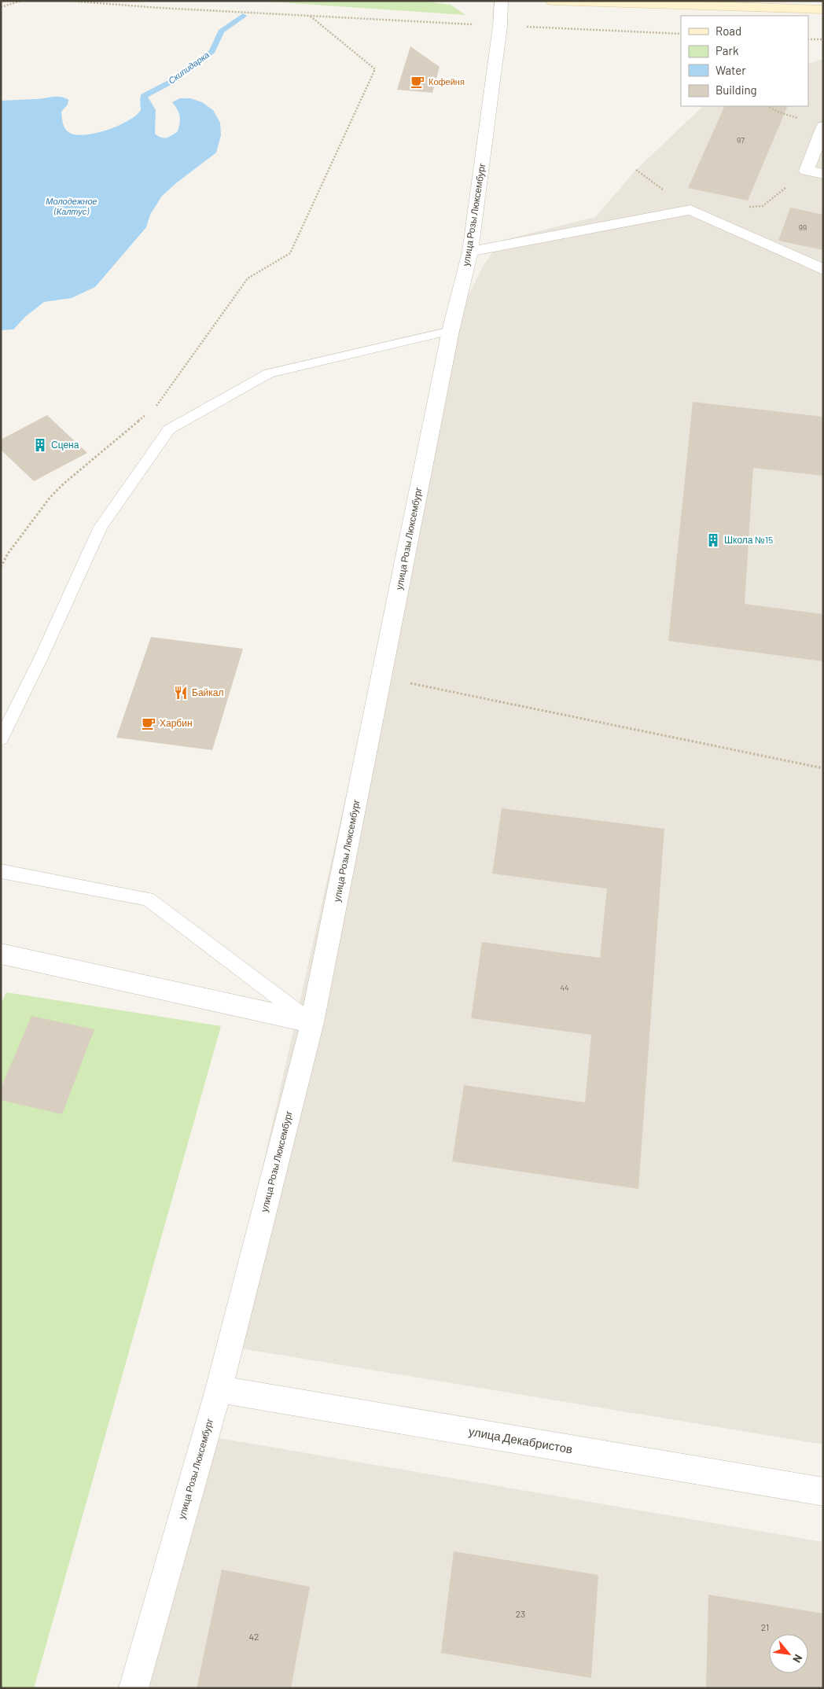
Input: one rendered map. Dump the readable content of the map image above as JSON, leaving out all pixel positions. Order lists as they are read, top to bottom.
{
  "streets": {
    "street": ["улица Розы Люксембург", "улица Декабристов"]
  },
  "crossings": [
    ["улица Розы Люксембург", "улица Декабристов"]
  ],
  "water": ["Скипидарка", "Молодежное (Калтус)"],
  "places": {
    "cafe": ["Кофейня", "Харбин"],
    "building": ["Сцена", "Школа №15"],
    "restaurant": ["Байкал"]
  },
  "house_numbers": [
    "97",
    "99",
    "44",
    "23",
    "21",
    "42"
  ],
  "legend": [
    "Road",
    "Park",
    "Water",
    "Building"
  ],
  "north": "bottom right"
}
